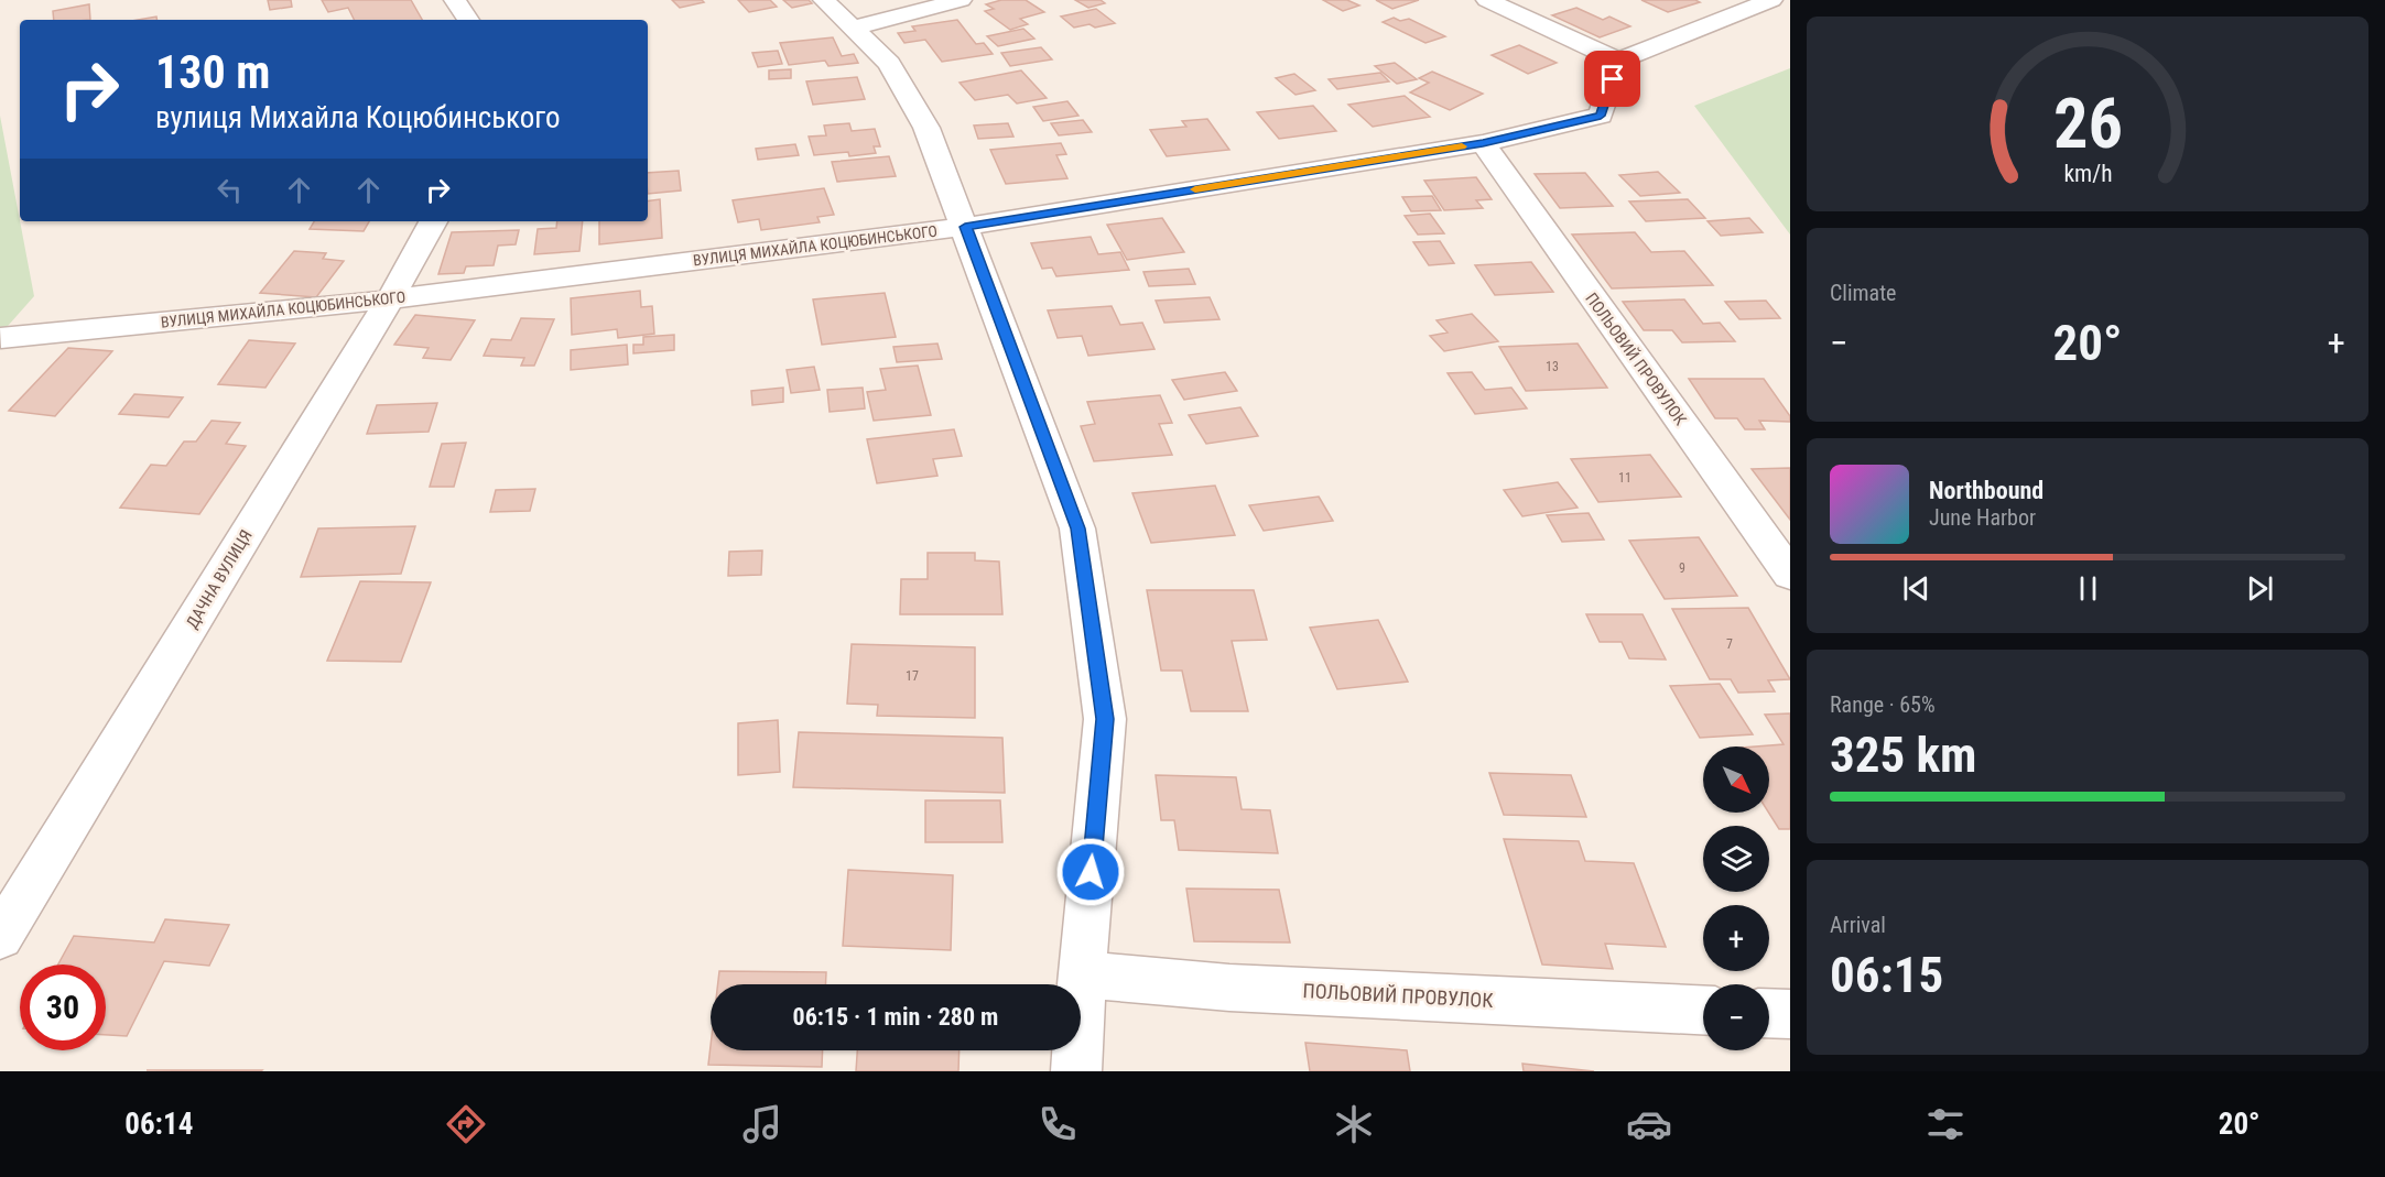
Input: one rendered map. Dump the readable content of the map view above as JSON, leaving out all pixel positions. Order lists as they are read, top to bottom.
{
  "streets": {
    "street": ["ВУЛИЦЯ МИХАЙЛА КОЦЮБИНСЬКОГО", "ПОЛЬОВИЙ ПРОВУЛОК", "ДАЧНА ВУЛИЦЯ"]
  },
  "crossings": [
    ["ВУЛИЦЯ МИХАЙЛА КОЦЮБИНСЬКОГО", "ПОЛЬОВИЙ ПРОВУЛОК"],
    ["ВУЛИЦЯ МИХАЙЛА КОЦЮБИНСЬКОГО", "ДАЧНА ВУЛИЦЯ"]
  ],
  "house_numbers": [
    "13",
    "11",
    "9",
    "7",
    "17"
  ],
  "north": "bottom right",
  "page": {
    "turn": ["130 m", "вулиця Михайла Коцюбинського"],
    "tile": [
      "Climate",
      ["Range · 65%", "325 km"],
      ["Arrival", "06:15"]
    ],
    "heat": ["−", "20°", "+"],
    "song": ["Northbound", "June Harbor"],
    "map_buttons": ["+", "−"],
    "limit": "30",
    "trip": "06:15 · 1 min · 280 m",
    "tabs": ["06:14", "20°"],
    "gauge": ["26", "km/h"]
  }
}
